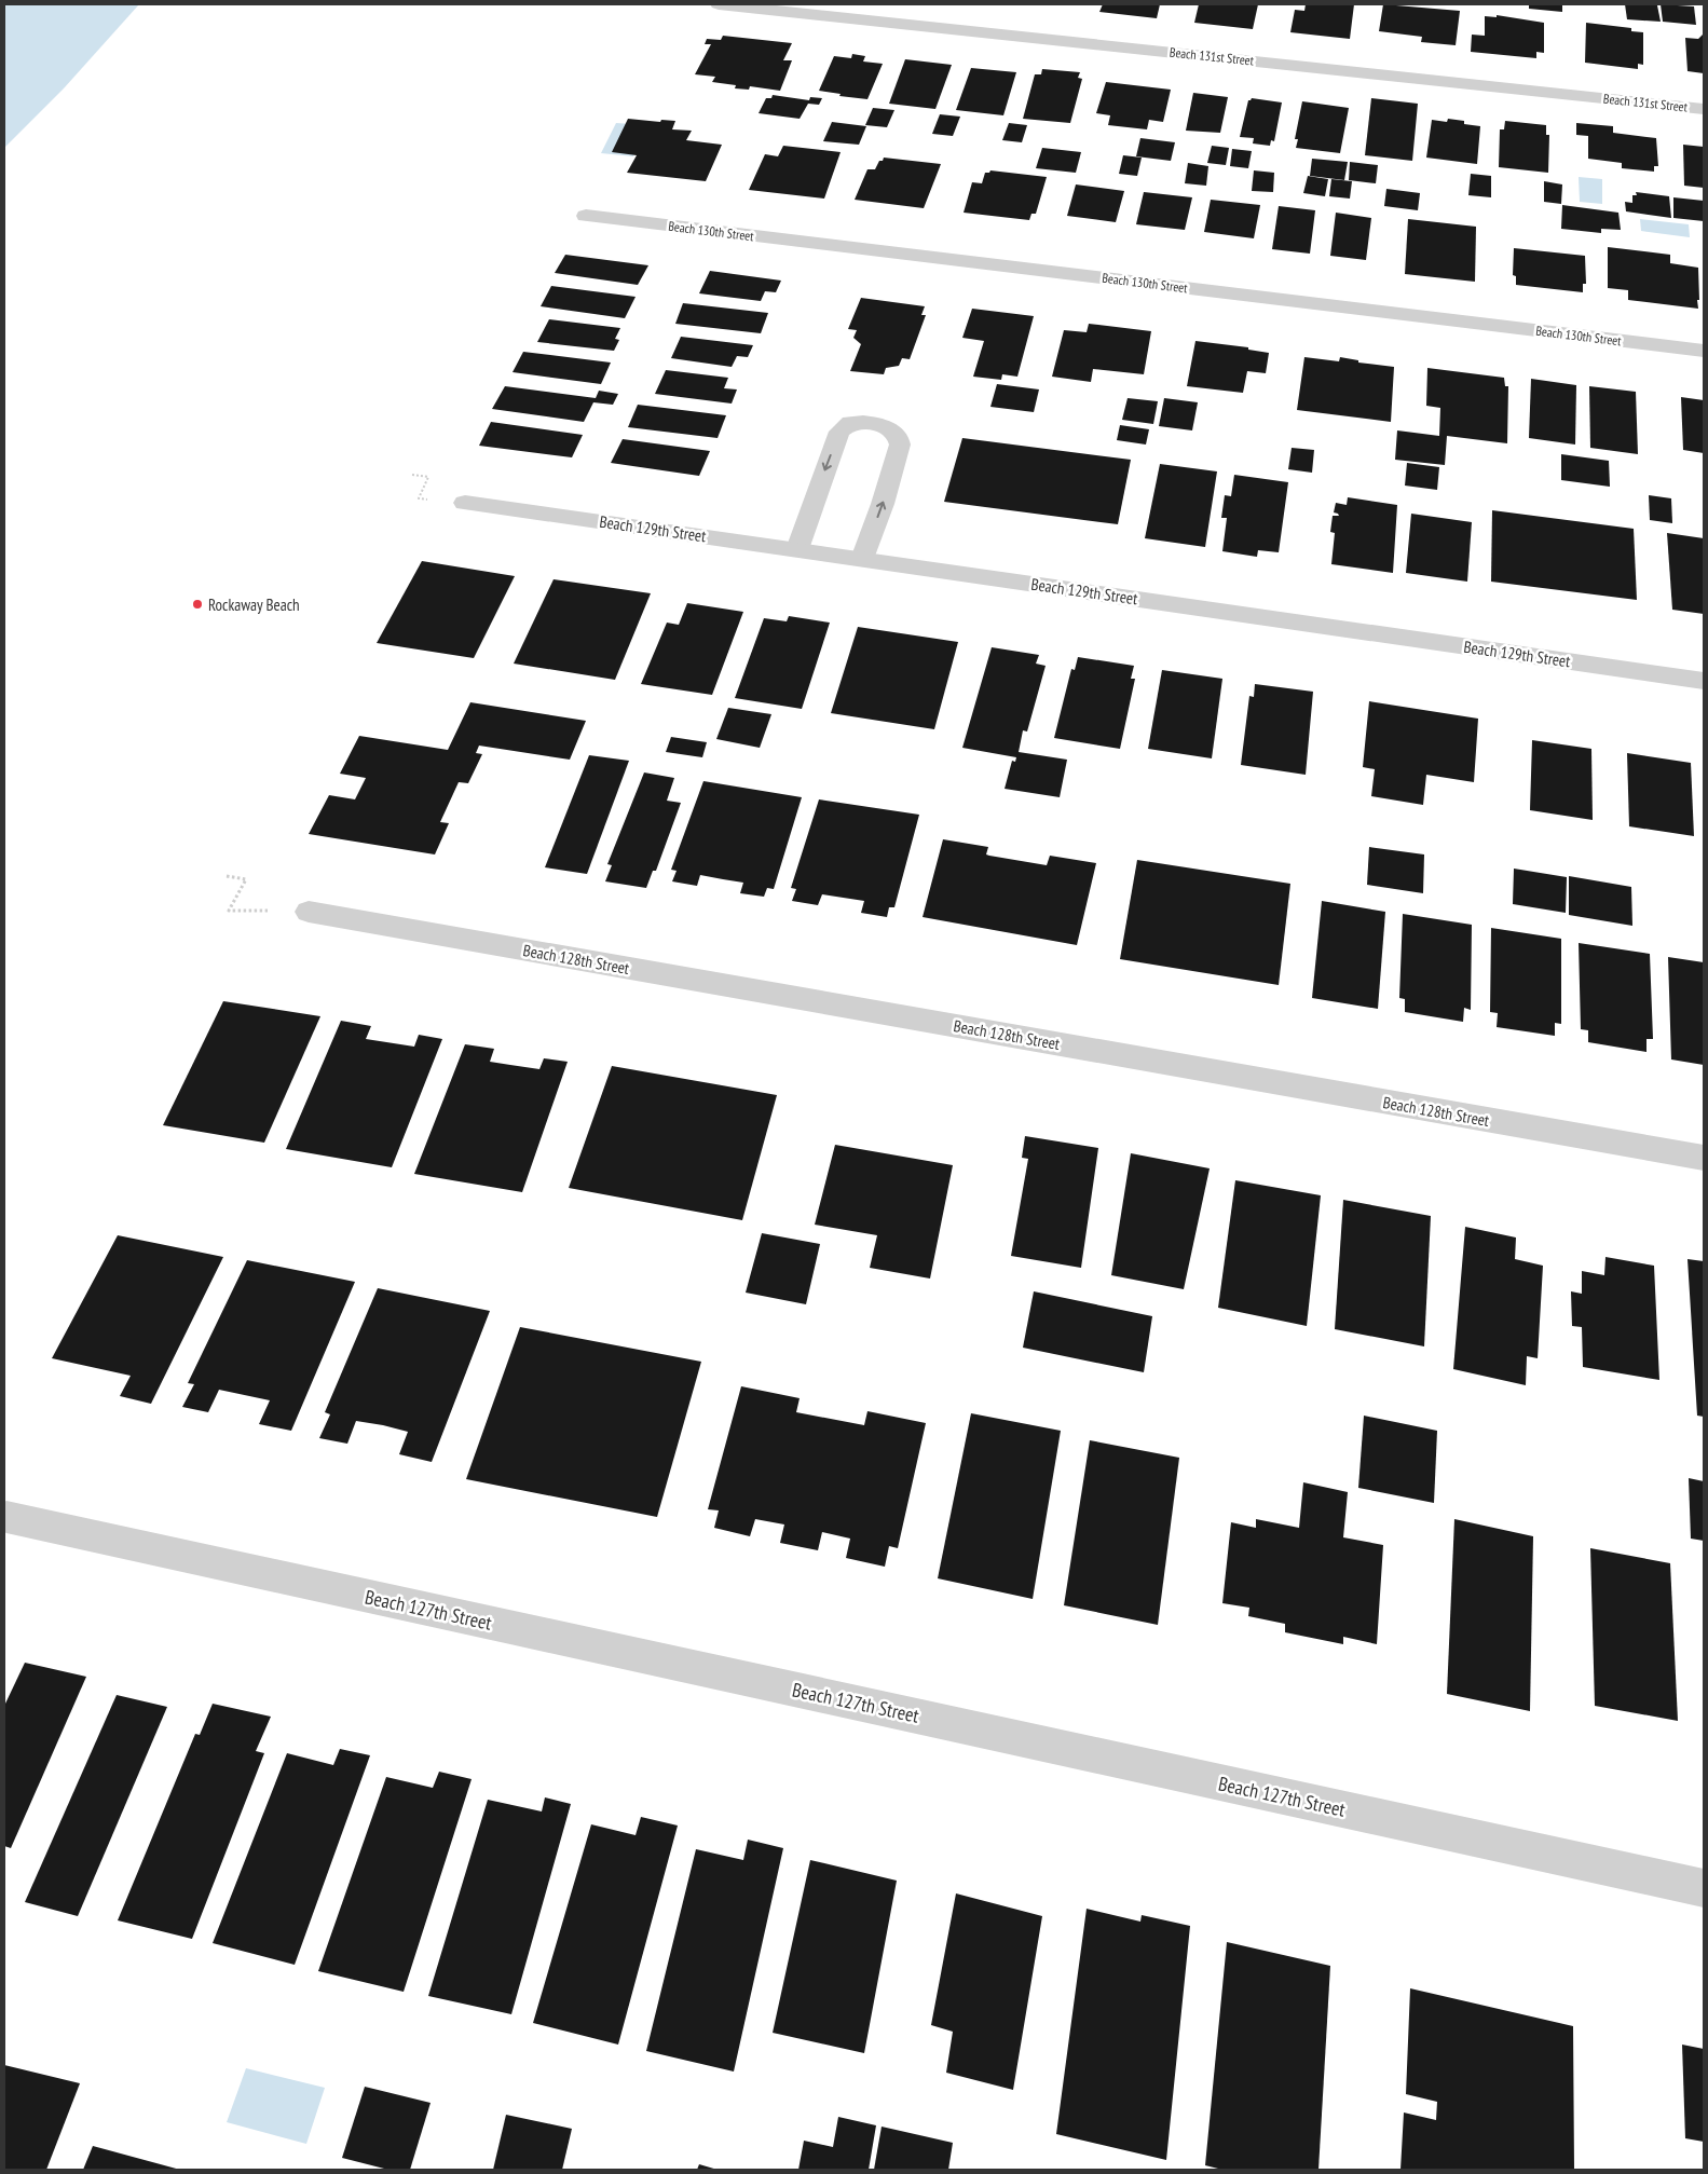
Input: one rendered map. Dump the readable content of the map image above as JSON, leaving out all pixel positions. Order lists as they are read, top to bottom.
{
  "streets": {
    "street": [
      "Beach 131st Street",
      "Beach 130th Street",
      "Beach 129th Street",
      "Beach 128th Street",
      "Beach 127th Street"
    ]
  },
  "places": ["Rockaway Beach"]
}
